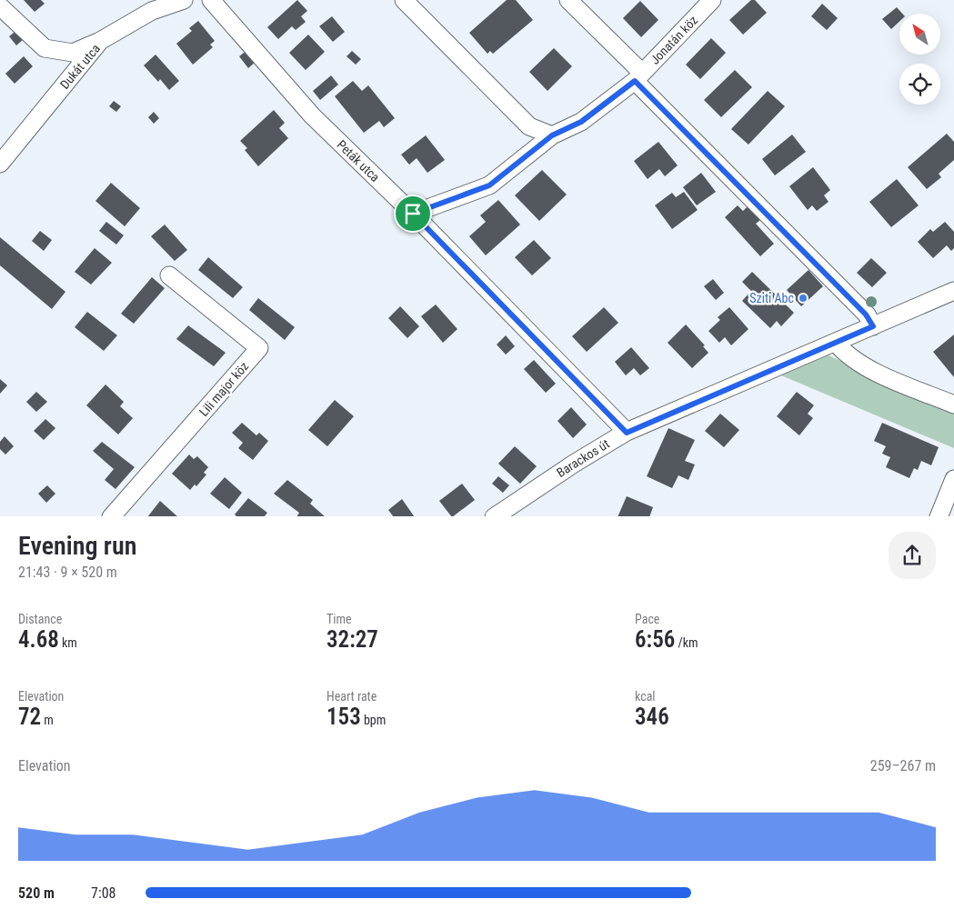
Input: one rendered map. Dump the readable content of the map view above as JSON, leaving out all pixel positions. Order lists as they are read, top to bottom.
{
  "streets": {
    "street": [
      "Jonatán köz",
      "Dukát utca",
      "Peták utca",
      "Lili major köz",
      "Barackos út"
    ]
  },
  "crossings": [
    ["Jonatán köz", "Peták utca"],
    ["Peták utca", "Barackos út"]
  ],
  "places": ["Sziti Abc"],
  "north": "top left",
  "page": {
    "heading": ["Evening run", "21:43 · 9 × 520 m"],
    "stats": [
      ["Distance", "4.68 km"],
      ["Time", "32:27"],
      ["Pace", "6:56 /km"],
      ["Elevation", "72 m"],
      ["Heart rate", "153 bpm"],
      ["kcal", "346"]
    ],
    "chart": ["Elevation", "259–267 m"],
    "list": [
      {
        "name": "520 m",
        "note": "7:08"
      }
    ]
  }
}
